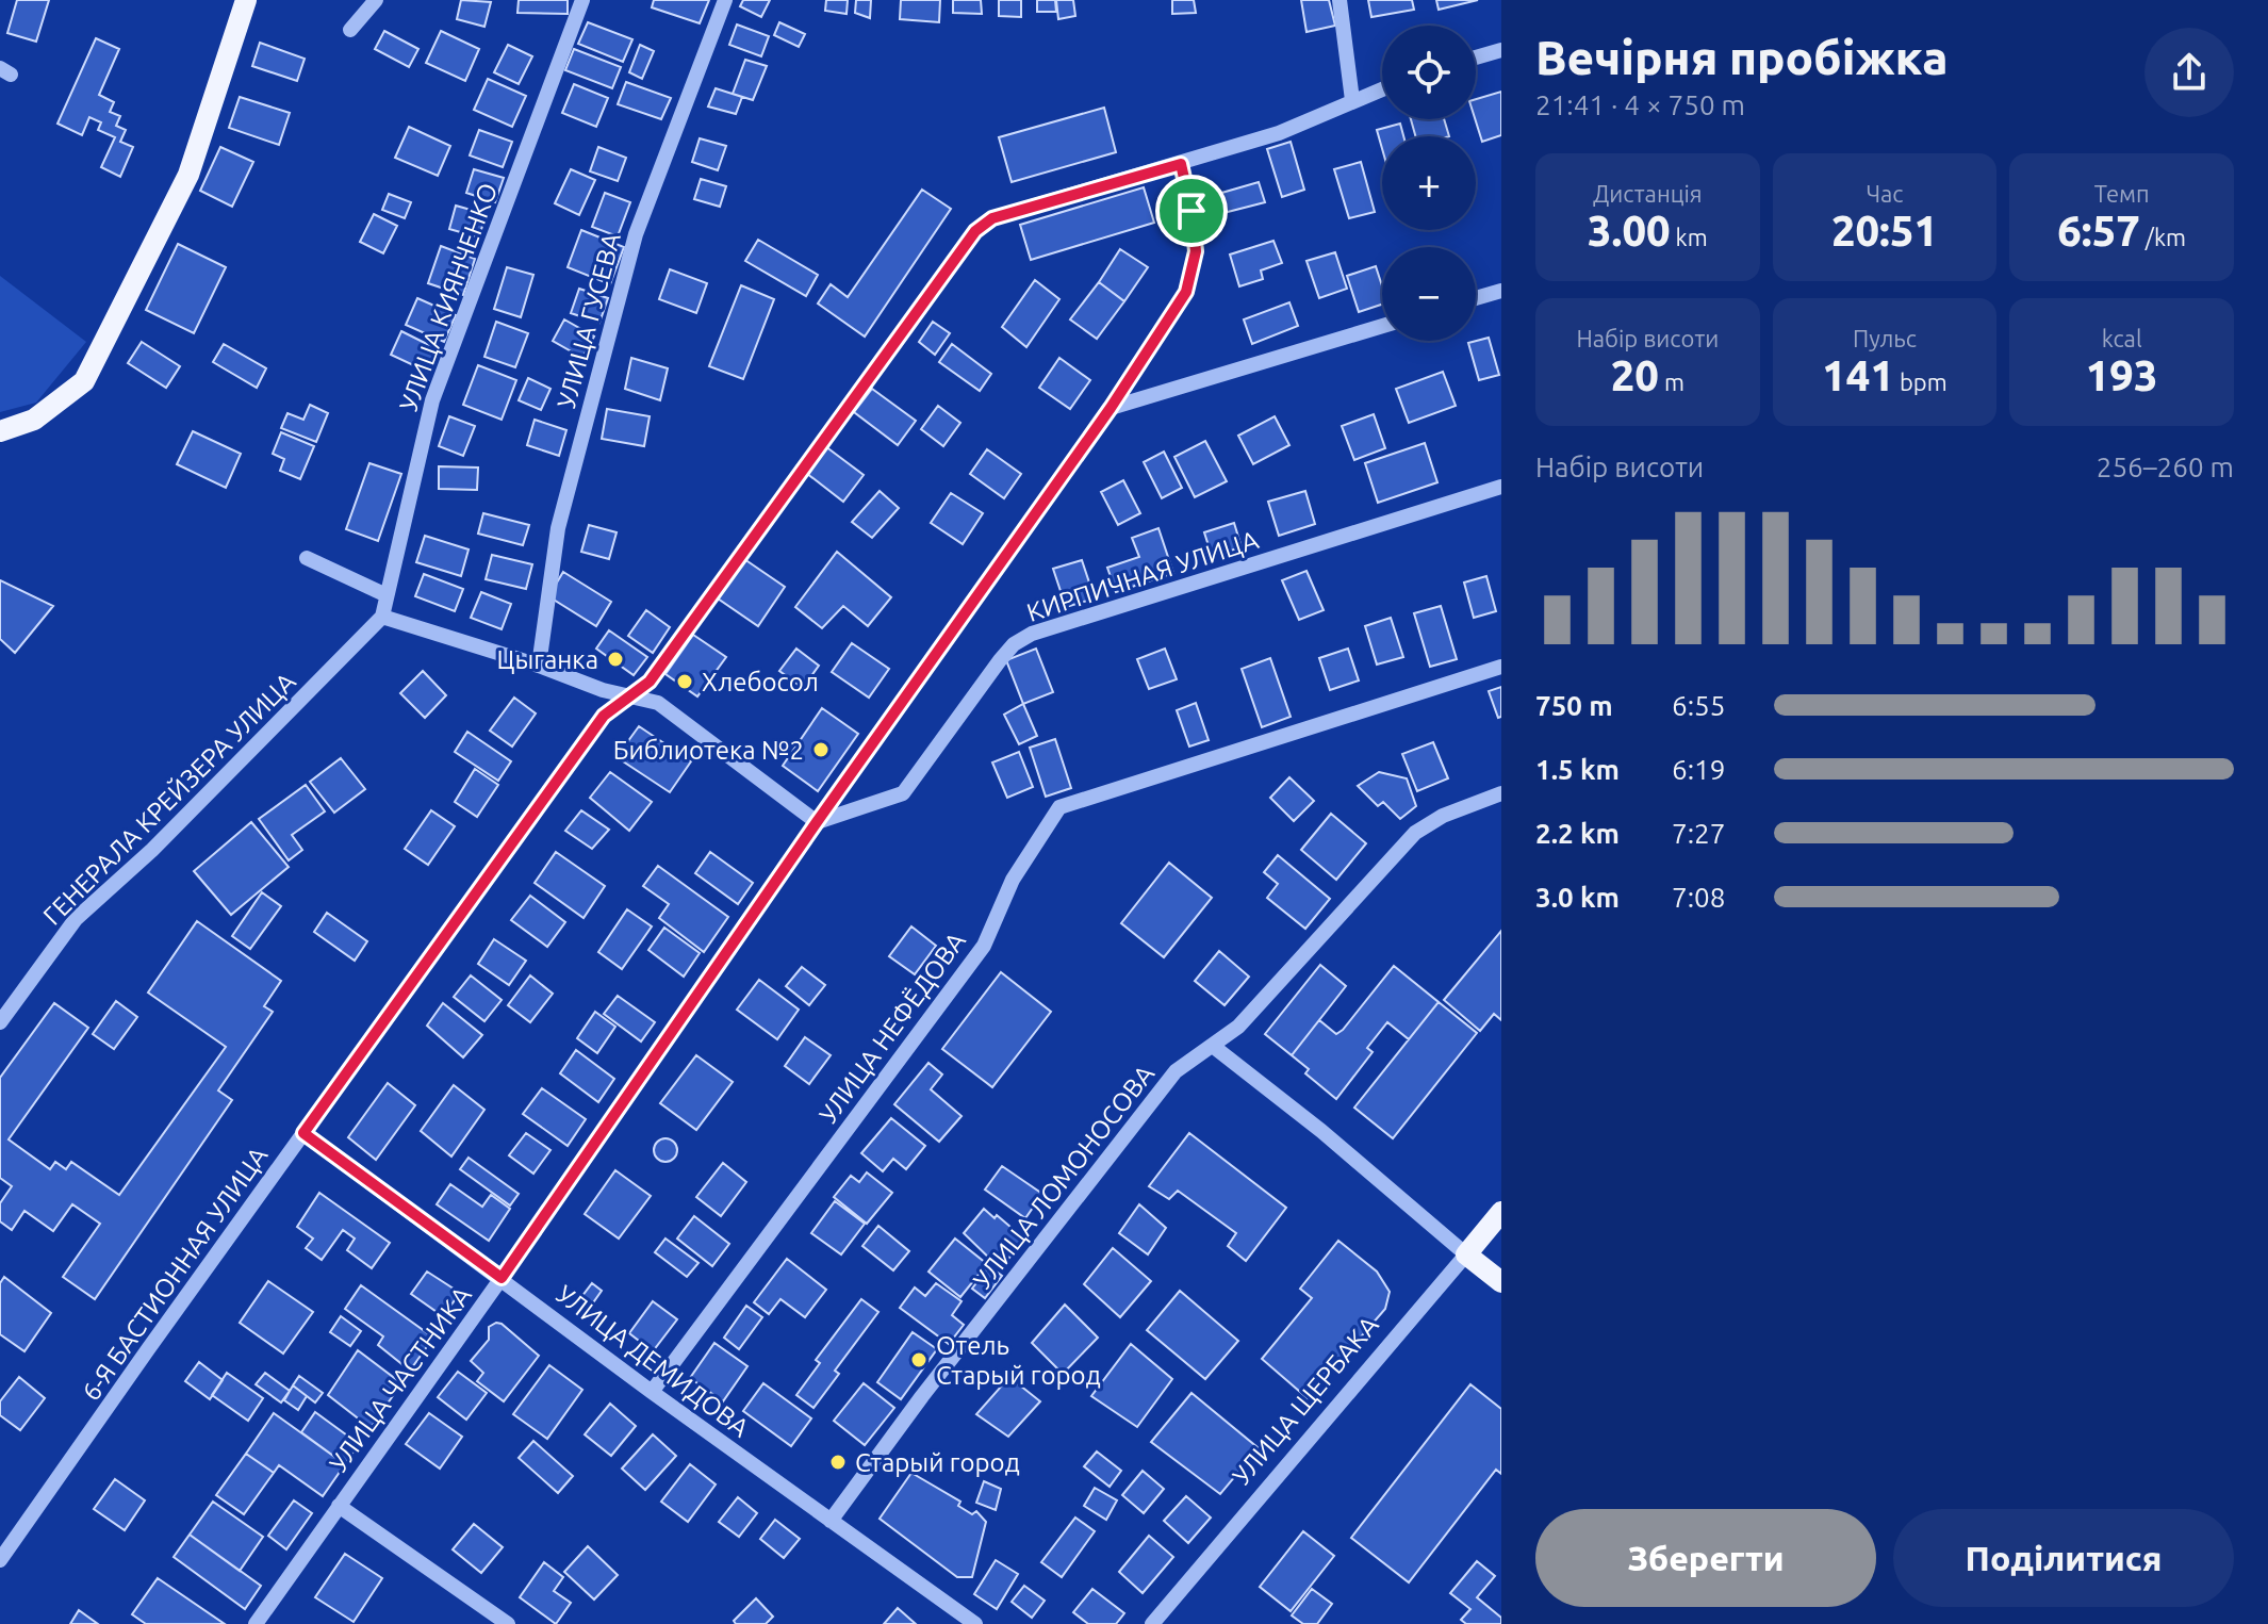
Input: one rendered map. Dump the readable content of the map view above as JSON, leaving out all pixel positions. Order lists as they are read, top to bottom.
{
  "streets": {
    "main road": ["УЛИЦА ЩЕРБАКА"],
    "street": [
      "УЛИЦА КИЯНЧЕНКО",
      "УЛИЦА ГУСЕВА",
      "КИРПИЧНАЯ УЛИЦА",
      "ГЕНЕРАЛА КРЕЙЗЕРА УЛИЦА",
      "УЛИЦА НЕФЁДОВА",
      "УЛИЦА ЛОМОНОСОВА",
      "6-Я БАСТИОННАЯ УЛИЦА",
      "УЛИЦА ДЕМИДОВА",
      "УЛИЦА ЧАСТНИКА"
    ]
  },
  "crossings": [
    ["УЛИЦА КИЯНЧЕНКО", "ГЕНЕРАЛА КРЕЙЗЕРА УЛИЦА"],
    ["КИРПИЧНАЯ УЛИЦА", "УЛИЦА ЧАСТНИКА"],
    ["УЛИЦА НЕФЁДОВА", "УЛИЦА ДЕМИДОВА"],
    ["УЛИЦА ЛОМОНОСОВА", "УЛИЦА ДЕМИДОВА"],
    ["6-Я БАСТИОННАЯ УЛИЦА", "УЛИЦА ДЕМИДОВА"],
    ["6-Я БАСТИОННАЯ УЛИЦА", "УЛИЦА ЧАСТНИКА"],
    ["УЛИЦА ДЕМИДОВА", "УЛИЦА ЧАСТНИКА"]
  ],
  "places": [
    "Цыганка",
    "Хлебосол",
    "Библиотека №2",
    "Отель Старый город",
    "Старый город"
  ],
  "page": {
    "heading": ["Вечірня пробіжка", "21:41 · 4 × 750 m"],
    "map_buttons": ["+", "−"],
    "stats": [
      ["Дистанція", "3.00 km"],
      ["Час", "20:51"],
      ["Темп", "6:57 /km"],
      ["Набір висоти", "20 m"],
      ["Пульс", "141 bpm"],
      ["kcal", "193"]
    ],
    "chart": ["Набір висоти", "256–260 m"],
    "list": [
      {
        "name": "750 m",
        "note": "6:55"
      },
      {
        "name": "1.5 km",
        "note": "6:19"
      },
      {
        "name": "2.2 km",
        "note": "7:27"
      },
      {
        "name": "3.0 km",
        "note": "7:08"
      }
    ],
    "buttons": ["Зберегти", "Поділитися"]
  }
}
